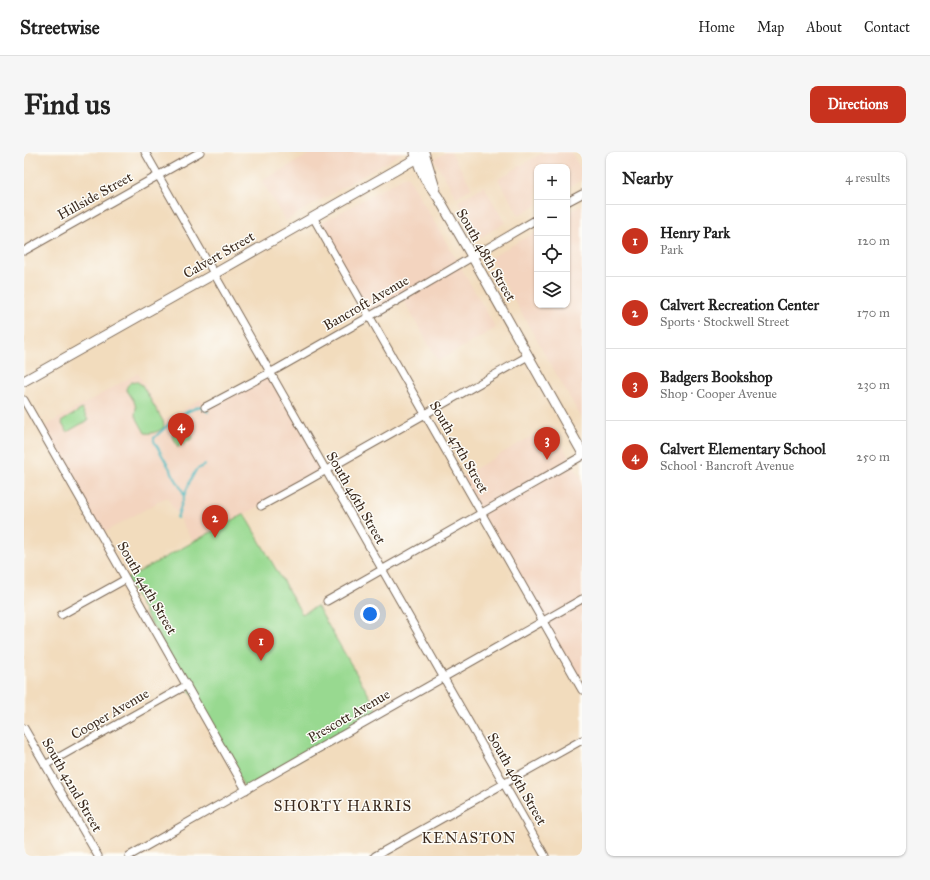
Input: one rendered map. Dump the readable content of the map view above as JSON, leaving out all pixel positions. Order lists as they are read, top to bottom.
{
  "streets": {
    "main road": ["Calvert Street", "South 48th Street"],
    "street": [
      "Hillside Street",
      "Bancroft Avenue",
      "South 47th Street",
      "South 46th Street",
      "South 44th Street",
      "Cooper Avenue",
      "Prescott Avenue",
      "South 42nd Street"
    ]
  },
  "crossings": [
    ["Hillside Street", "South 46th Street"],
    ["Calvert Street", "South 48th Street"],
    ["Calvert Street", "South 47th Street"],
    ["Calvert Street", "South 46th Street"],
    ["South 48th Street", "Bancroft Avenue"],
    ["Bancroft Avenue", "South 47th Street"],
    ["Bancroft Avenue", "South 46th Street"],
    ["South 47th Street", "Prescott Avenue"],
    ["South 46th Street", "Prescott Avenue"],
    ["South 44th Street", "Cooper Avenue"],
    ["South 44th Street", "Prescott Avenue"],
    ["Cooper Avenue", "South 42nd Street"]
  ],
  "districts": ["SHORTY HARRIS", "KENASTON"],
  "page": {
    "header": "Streetwise",
    "nav": [
      "Home",
      "Map",
      "About",
      "Contact"
    ],
    "buttons": "Directions",
    "title": "Find us",
    "heading": ["Nearby", "4 results"],
    "map_buttons": ["+", "−"],
    "list": [
      {
        "mark": "1",
        "name": "Henry Park",
        "note": "Park",
        "value": "120 m"
      },
      {
        "mark": "2",
        "name": "Calvert Recreation Center",
        "note": "Sports · Stockwell Street",
        "value": "170 m"
      },
      {
        "mark": "3",
        "name": "Badgers Bookshop",
        "note": "Shop · Cooper Avenue",
        "value": "230 m"
      },
      {
        "mark": "4",
        "name": "Calvert Elementary School",
        "note": "School · Bancroft Avenue",
        "value": "250 m"
      }
    ],
    "pins": [
      "4",
      "3",
      "2",
      "1"
    ]
  }
}
